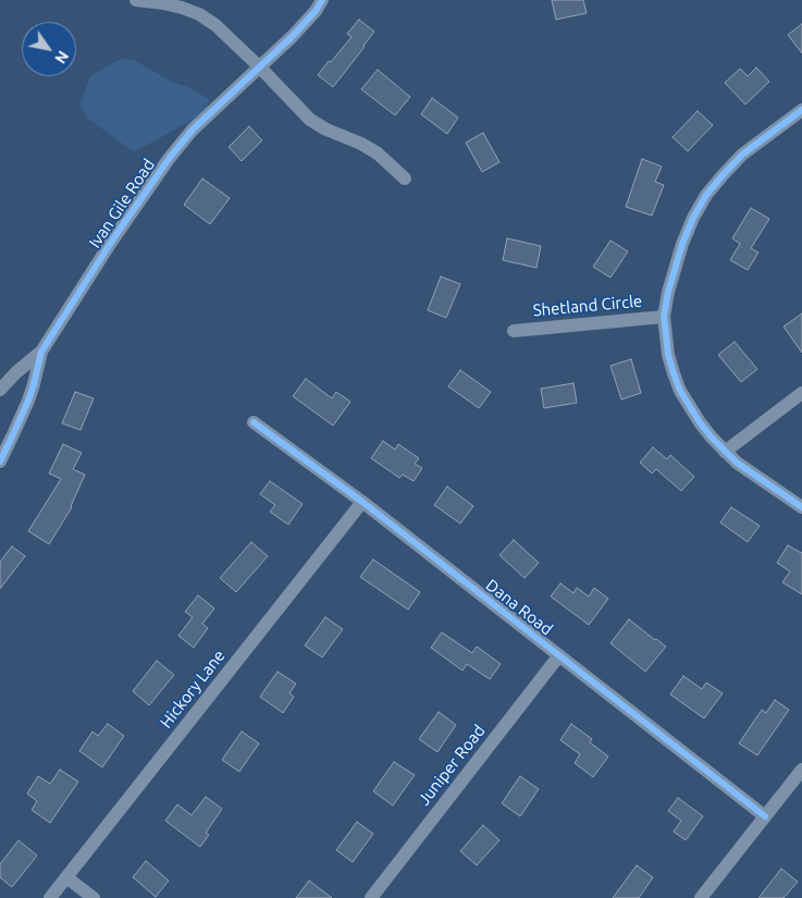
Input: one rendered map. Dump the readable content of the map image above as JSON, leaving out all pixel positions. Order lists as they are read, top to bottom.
{
  "streets": {
    "street": [
      "Ivan Gile Road",
      "Shetland Circle",
      "Dana Road",
      "Hickory Lane",
      "Juniper Road"
    ]
  },
  "crossings": [
    ["Dana Road", "Hickory Lane"],
    ["Dana Road", "Juniper Road"]
  ],
  "north": "bottom right"
}
